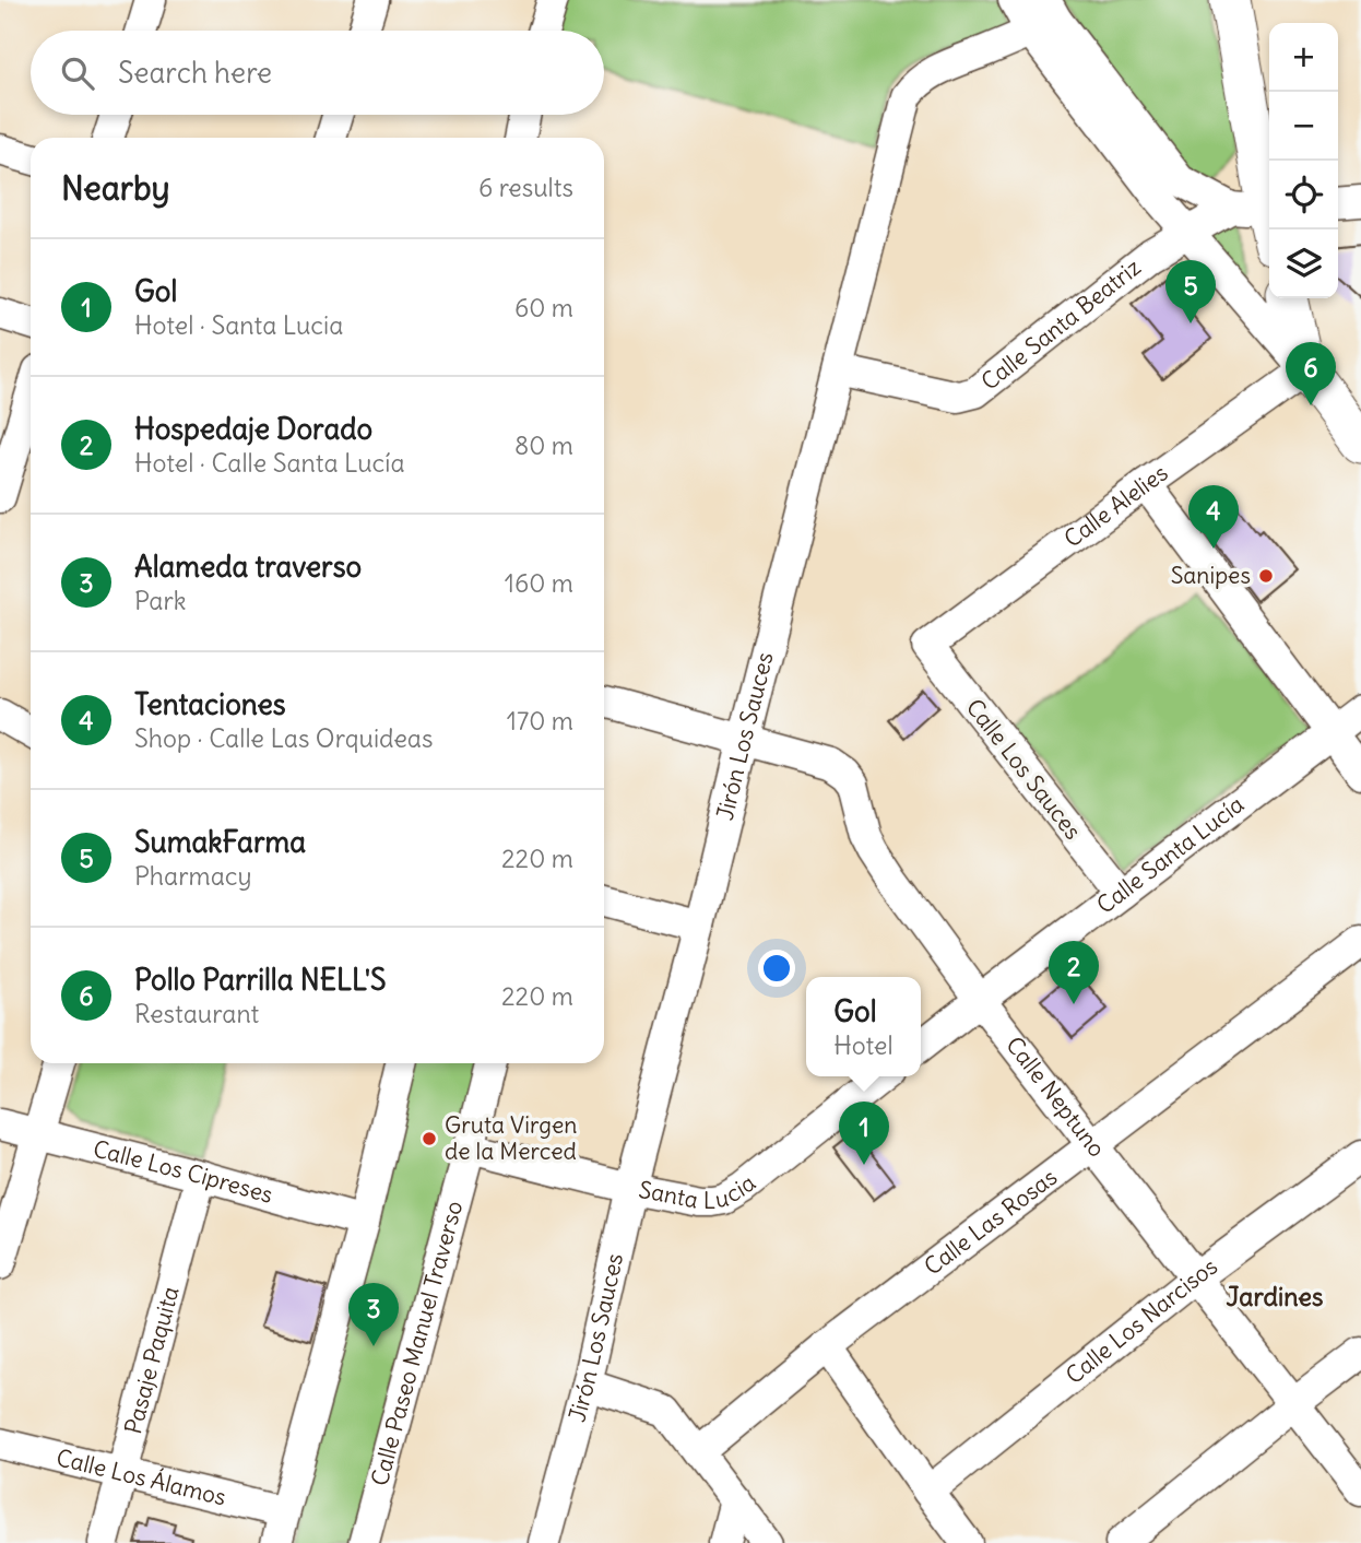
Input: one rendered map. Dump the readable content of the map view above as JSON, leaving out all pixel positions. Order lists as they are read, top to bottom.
{
  "streets": {
    "street": [
      "Calle Santa Beatriz",
      "Calle Alelies",
      "Jirón Los Sauces",
      "Calle Los Sauces",
      "Calle Santa Lucía",
      "Calle Neptuno",
      "Calle Los Cipreses",
      "Santa Lucia",
      "Calle Las Rosas",
      "Calle Los Narcisos",
      "Calle Paseo Manuel Traverso",
      "Pasaje Paquita",
      "Calle Los Álamos"
    ]
  },
  "crossings": [
    ["Calle Santa Beatriz", "Jirón Los Sauces"],
    ["Calle Alelies", "Calle Los Sauces"],
    ["Jirón Los Sauces", "Calle Neptuno"],
    ["Jirón Los Sauces", "Santa Lucia"],
    ["Calle Los Sauces", "Calle Santa Lucía"],
    ["Calle Santa Lucía", "Calle Neptuno"],
    ["Calle Neptuno", "Calle Las Rosas"],
    ["Calle Neptuno", "Calle Los Narcisos"],
    ["Calle Los Cipreses", "Pasaje Paquita"],
    ["Santa Lucia", "Calle Paseo Manuel Traverso"],
    ["Pasaje Paquita", "Calle Los Álamos"]
  ],
  "districts": ["Jardines"],
  "places": ["Sanipes", "Gruta Virgen de la Merced"],
  "page": {
    "map_buttons": ["+", "−"],
    "search": "Search here",
    "heading": ["Nearby", "6 results"],
    "list": [
      {
        "mark": "1",
        "name": "Gol",
        "note": "Hotel · Santa Lucia",
        "value": "60 m"
      },
      {
        "mark": "2",
        "name": "Hospedaje Dorado",
        "note": "Hotel · Calle Santa Lucía",
        "value": "80 m"
      },
      {
        "mark": "3",
        "name": "Alameda traverso",
        "note": "Park",
        "value": "160 m"
      },
      {
        "mark": "4",
        "name": "Tentaciones",
        "note": "Shop · Calle Las Orquideas",
        "value": "170 m"
      },
      {
        "mark": "5",
        "name": "SumakFarma",
        "note": "Pharmacy",
        "value": "220 m"
      },
      {
        "mark": "6",
        "name": "Pollo Parrilla NELL'S",
        "note": "Restaurant",
        "value": "220 m"
      }
    ],
    "pins": [
      "5",
      "6",
      "4",
      "2",
      "1",
      "3"
    ],
    "popup": ["Gol", "Hotel"]
  }
}
